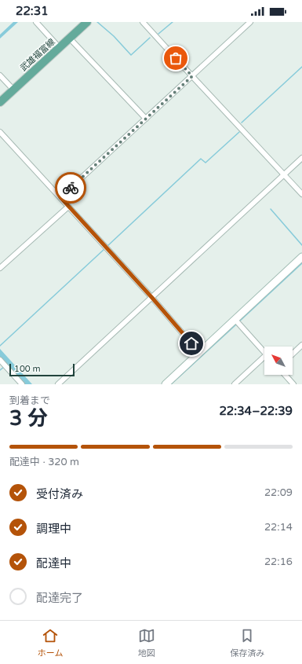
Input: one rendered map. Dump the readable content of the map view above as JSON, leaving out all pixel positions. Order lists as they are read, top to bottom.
{
  "streets": {
    "main road": ["武雄福富線"]
  },
  "scale_bar": "100 m",
  "north": "top left",
  "page": {
    "status": "22:31",
    "scale": "100 m",
    "heading": ["3 分", "到着まで", "22:34–22:39"],
    "bar": "配達中 · 320 m",
    "list": [
      ["受付済み", "22:09"],
      ["調理中", "22:14"],
      ["配達中", "22:16"],
      "配達完了"
    ],
    "tabs": ["ホーム", "地図", "保存済み"]
  }
}
